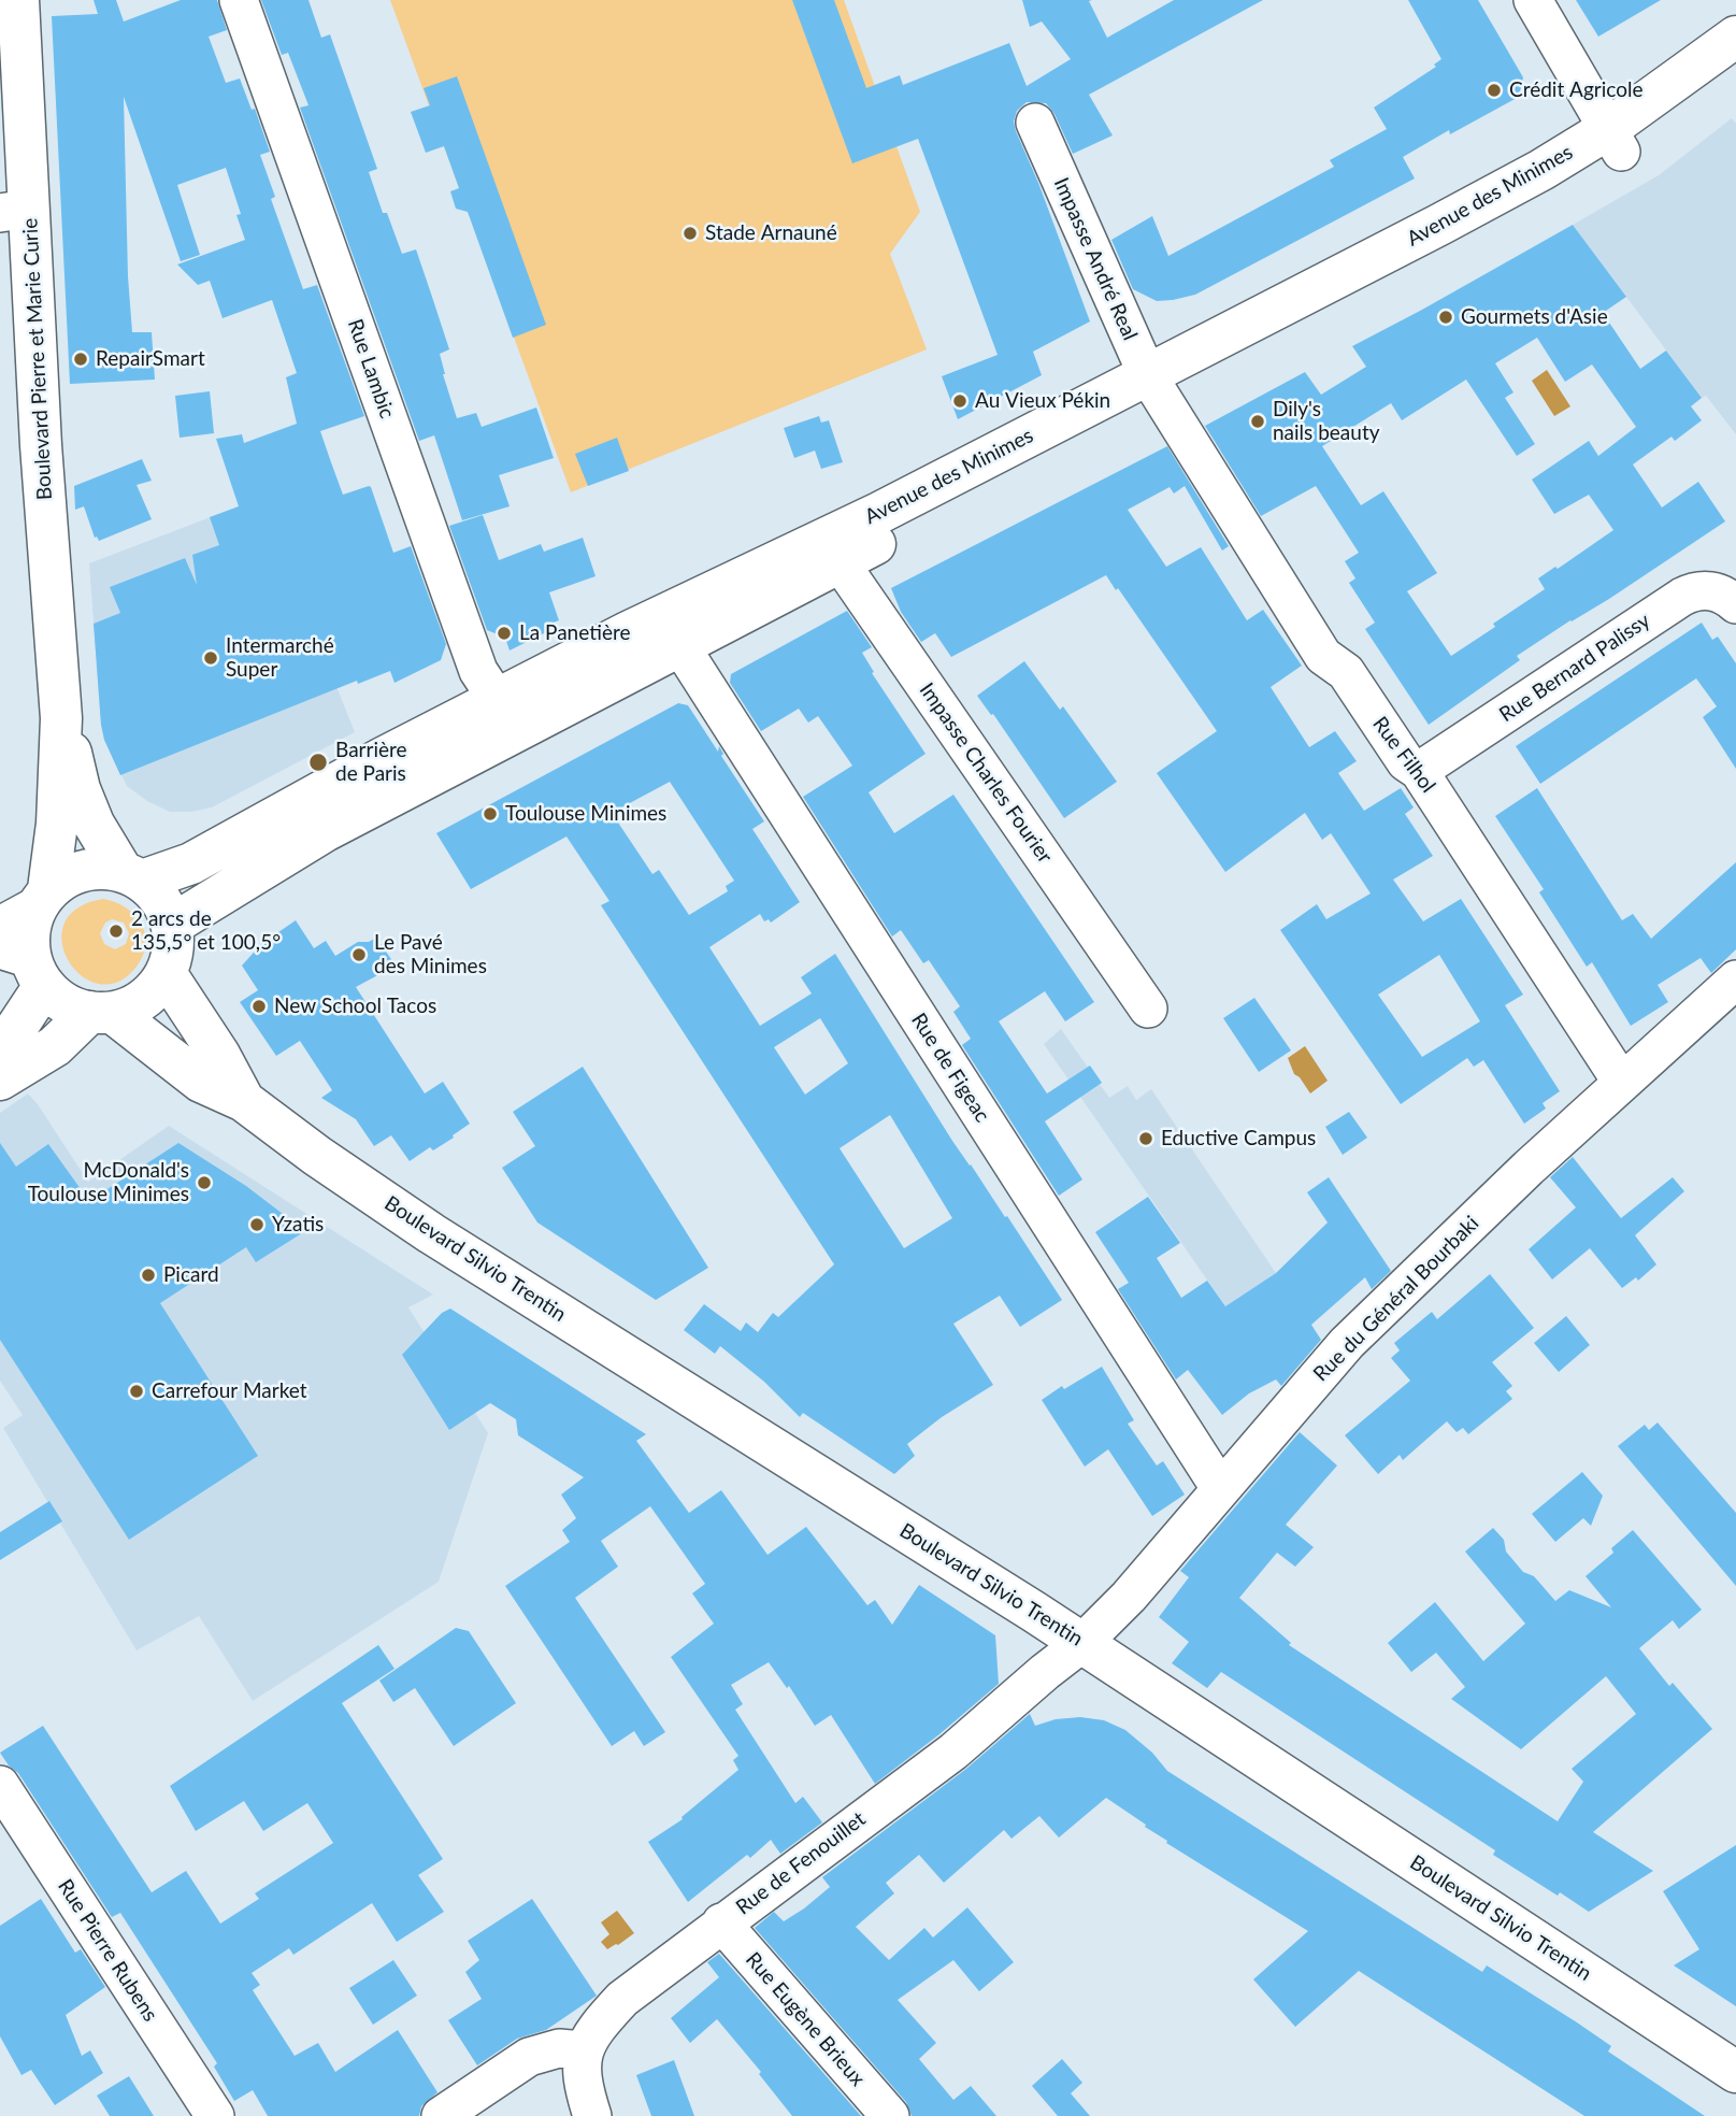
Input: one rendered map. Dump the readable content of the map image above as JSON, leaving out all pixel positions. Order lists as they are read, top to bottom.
{
  "streets": {
    "main road": ["Avenue des Minimes", "Boulevard Pierre et Marie Curie", "Boulevard Silvio Trentin"],
    "street": [
      "Impasse André Real",
      "Rue Lambic",
      "Rue Bernard Palissy",
      "Rue Filhol",
      "Impasse Charles Fourier",
      "Rue de Figeac",
      "Rue du Général Bourbaki",
      "Rue de Fenouillet",
      "Rue Pierre Rubens",
      "Rue Eugène Brieux"
    ]
  },
  "crossings": [
    ["Avenue des Minimes", "Impasse André Real"],
    ["Avenue des Minimes", "Boulevard Pierre et Marie Curie"],
    ["Avenue des Minimes", "Rue Lambic"],
    ["Avenue des Minimes", "Rue Filhol"],
    ["Avenue des Minimes", "Impasse Charles Fourier"],
    ["Avenue des Minimes", "Rue de Figeac"],
    ["Avenue des Minimes", "Boulevard Silvio Trentin"],
    ["Impasse André Real", "Rue Filhol"],
    ["Boulevard Pierre et Marie Curie", "Boulevard Silvio Trentin"],
    ["Rue Bernard Palissy", "Rue Filhol"],
    ["Rue Filhol", "Rue du Général Bourbaki"],
    ["Rue de Figeac", "Rue du Général Bourbaki"],
    ["Boulevard Silvio Trentin", "Rue du Général Bourbaki"],
    ["Boulevard Silvio Trentin", "Rue de Fenouillet"],
    ["Rue du Général Bourbaki", "Rue de Fenouillet"],
    ["Rue de Fenouillet", "Rue Eugène Brieux"]
  ],
  "places": [
    "Crédit Agricole",
    "Stade Arnauné",
    "Gourmets d'Asie",
    "RepairSmart",
    "Au Vieux Pékin",
    "Dily's nails beauty",
    "La Panetière",
    "Intermarché Super",
    "Barrière de Paris",
    "Toulouse Minimes",
    "2 arcs de 135,5° et 100,5°",
    "Le Pavé des Minimes",
    "New School Tacos",
    "Eductive Campus",
    "McDonald's Toulouse Minimes",
    "Yzatis",
    "Picard",
    "Carrefour Market"
  ]
}
